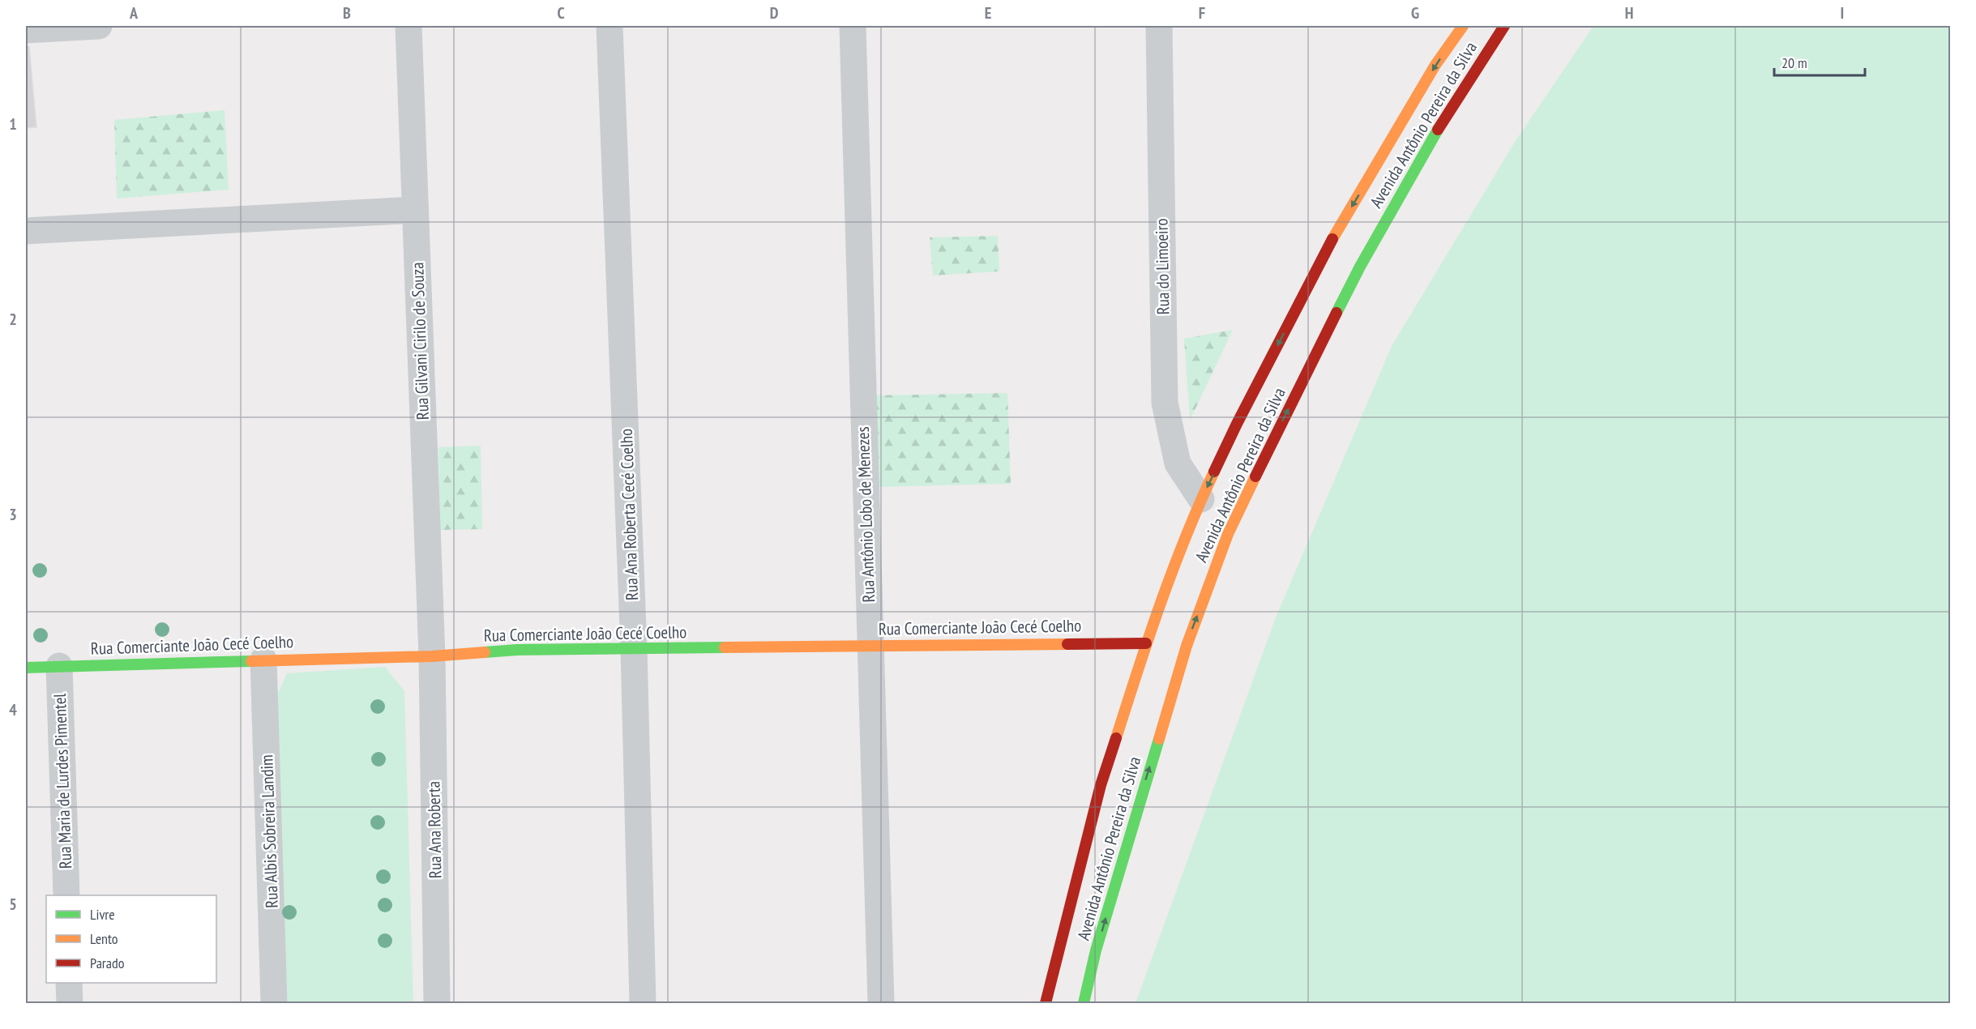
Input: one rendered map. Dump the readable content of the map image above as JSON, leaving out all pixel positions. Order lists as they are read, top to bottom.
{
  "streets": {
    "street": [
      "Avenida Antônio Pereira da Silva",
      "Rua do Limoeiro",
      "Rua Gilvani Cirilo de Souza",
      "Rua Ana Roberta Cecé Coelho",
      "Rua Antônio Lobo de Menezes",
      "Rua Comerciante João Cecé Coelho",
      "Rua Maria de Lurdes Pimentel",
      "Rua Ana Roberta",
      "Rua Albis Sobreira Landim"
    ]
  },
  "crossings": [
    ["Avenida Antônio Pereira da Silva", "Rua do Limoeiro"],
    ["Avenida Antônio Pereira da Silva", "Rua Comerciante João Cecé Coelho"],
    ["Rua Gilvani Cirilo de Souza", "Rua Comerciante João Cecé Coelho"],
    ["Rua Gilvani Cirilo de Souza", "Rua Ana Roberta"],
    ["Rua Ana Roberta Cecé Coelho", "Rua Comerciante João Cecé Coelho"],
    ["Rua Antônio Lobo de Menezes", "Rua Comerciante João Cecé Coelho"],
    ["Rua Comerciante João Cecé Coelho", "Rua Maria de Lurdes Pimentel"],
    ["Rua Comerciante João Cecé Coelho", "Rua Ana Roberta"],
    ["Rua Comerciante João Cecé Coelho", "Rua Albis Sobreira Landim"]
  ],
  "legend": ["Livre", "Lento", "Parado"],
  "scale_bar": "20 m",
  "grid": {
    "columns": [
      "A",
      "B",
      "C",
      "D",
      "E",
      "F",
      "G",
      "H",
      "I"
    ],
    "rows": [
      "1",
      "2",
      "3",
      "4",
      "5"
    ]
  }
}
